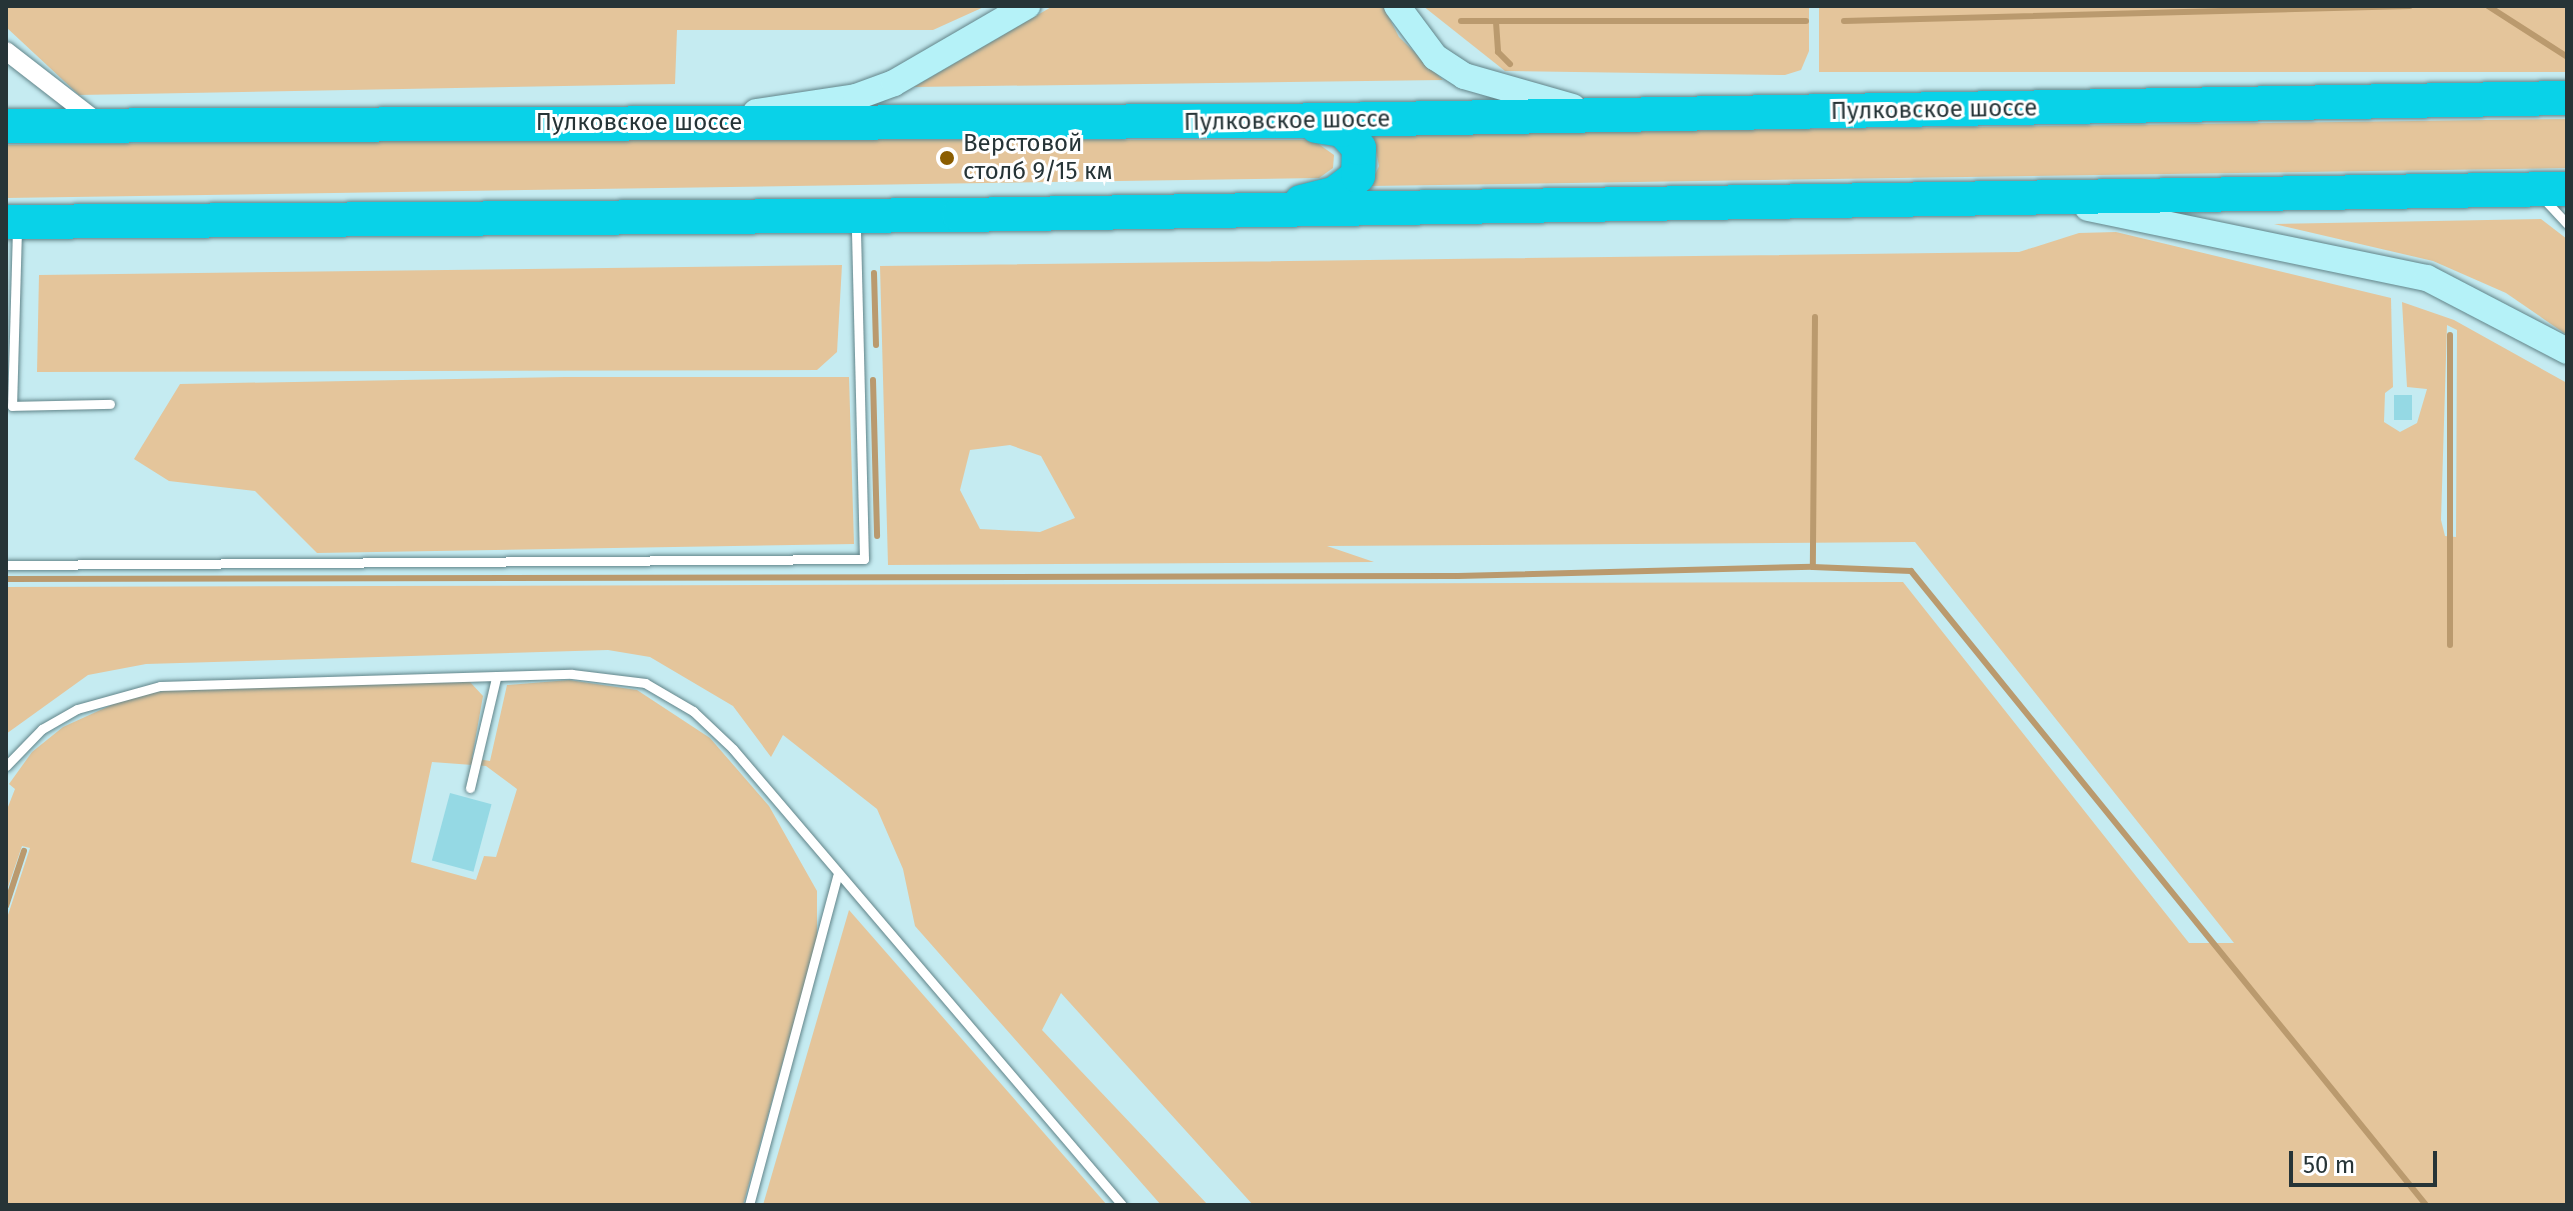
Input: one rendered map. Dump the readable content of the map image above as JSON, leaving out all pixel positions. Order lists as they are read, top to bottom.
{
  "streets": {
    "highway": ["Пулковское шоссе"]
  },
  "places": ["Верстовой столб 9/15 км"],
  "scale_bar": "50 m"
}
